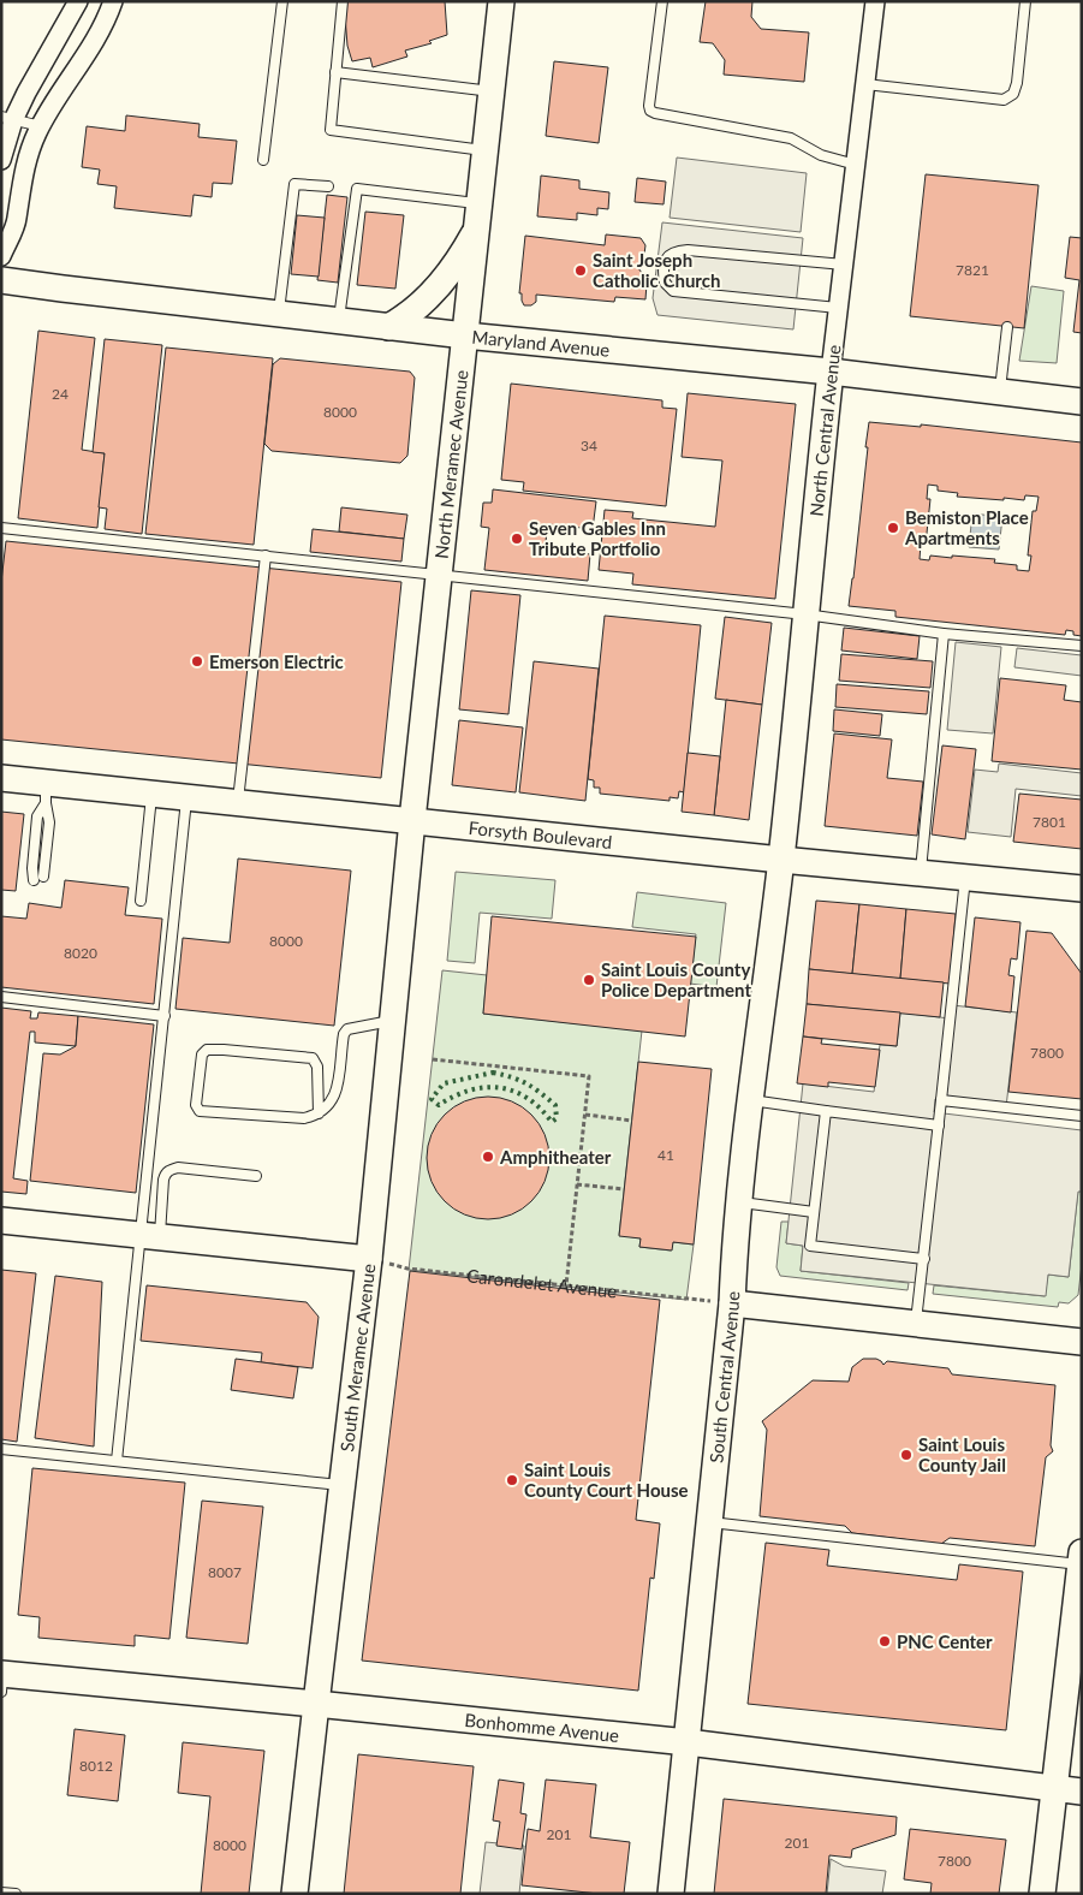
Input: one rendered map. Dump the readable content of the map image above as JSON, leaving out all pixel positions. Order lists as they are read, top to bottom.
{
  "streets": {
    "street": [
      "Maryland Avenue",
      "North Central Avenue",
      "North Meramec Avenue",
      "Forsyth Boulevard",
      "South Meramec Avenue",
      "South Central Avenue",
      "Bonhomme Avenue"
    ],
    "path": ["Carondelet Avenue"]
  },
  "crossings": [
    ["Maryland Avenue", "North Central Avenue"],
    ["Maryland Avenue", "North Meramec Avenue"],
    ["North Central Avenue", "Forsyth Boulevard"],
    ["North Central Avenue", "South Central Avenue"],
    ["North Meramec Avenue", "Forsyth Boulevard"],
    ["North Meramec Avenue", "South Meramec Avenue"],
    ["Forsyth Boulevard", "South Meramec Avenue"],
    ["Forsyth Boulevard", "South Central Avenue"],
    ["Carondelet Avenue", "South Meramec Avenue"],
    ["Carondelet Avenue", "South Central Avenue"],
    ["South Meramec Avenue", "Bonhomme Avenue"],
    ["South Central Avenue", "Bonhomme Avenue"]
  ],
  "places": [
    "Saint Joseph Catholic Church",
    "Bemiston Place Apartments",
    "Seven Gables Inn Tribute Portfolio",
    "Emerson Electric",
    "Saint Louis County Police Department",
    "Amphitheater",
    "Saint Louis County Jail",
    "Saint Louis County Court House",
    "PNC Center"
  ],
  "house_numbers": [
    "7821",
    "24",
    "8000",
    "34",
    "7801",
    "8000",
    "8020",
    "7800",
    "41",
    "8007",
    "8012",
    "201",
    "201",
    "8000",
    "7800"
  ]
}
